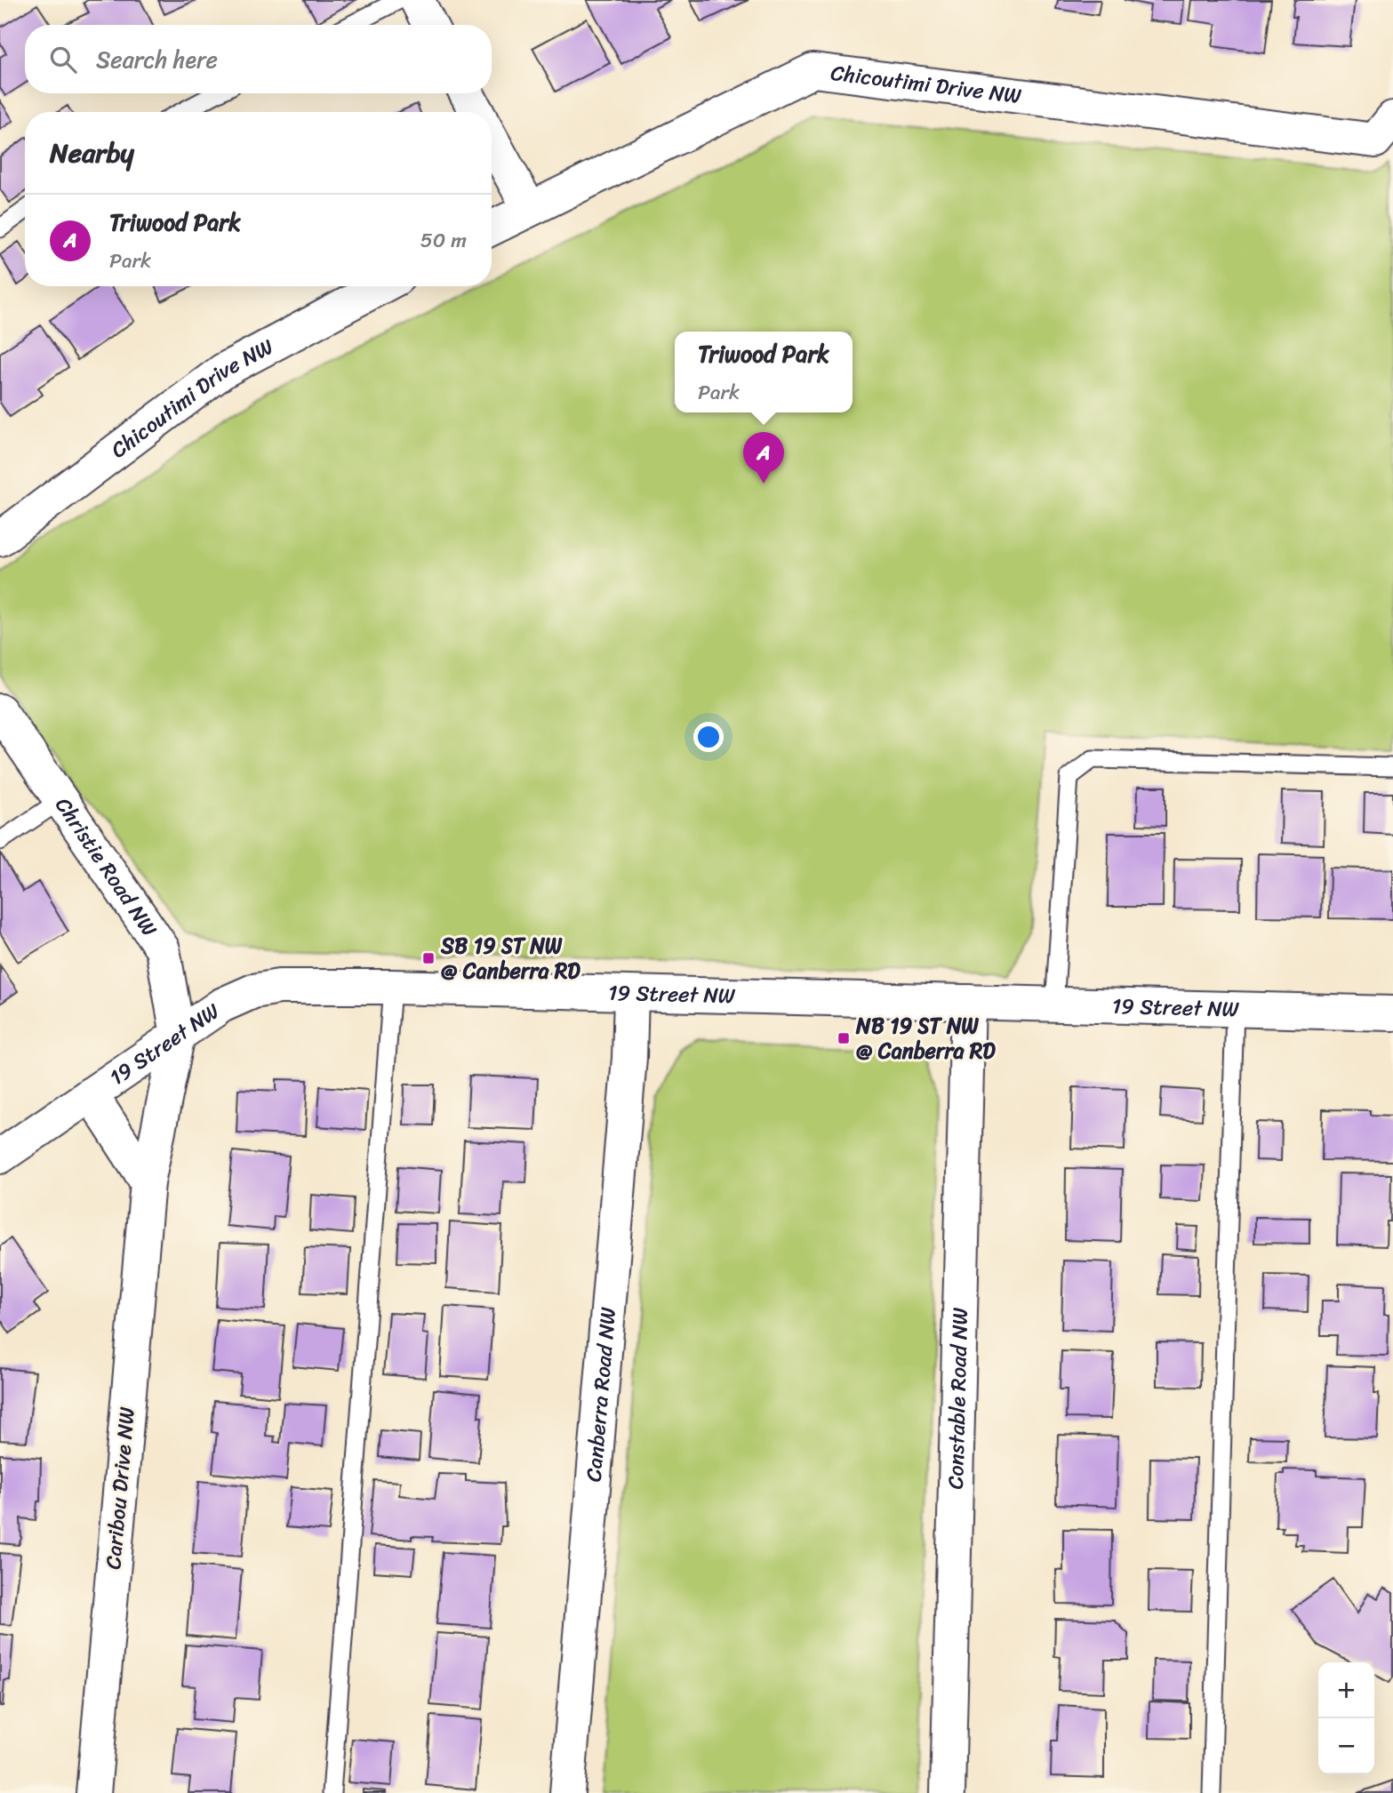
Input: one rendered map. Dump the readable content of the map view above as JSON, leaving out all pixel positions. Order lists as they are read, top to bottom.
{
  "streets": {
    "street": [
      "Chicoutimi Drive NW",
      "Christie Road NW",
      "19 Street NW",
      "Canberra Road NW",
      "Constable Road NW",
      "Caribou Drive NW"
    ]
  },
  "crossings": [
    ["Christie Road NW", "19 Street NW"],
    ["Christie Road NW", "Caribou Drive NW"],
    ["19 Street NW", "Canberra Road NW"],
    ["19 Street NW", "Constable Road NW"],
    ["19 Street NW", "Caribou Drive NW"]
  ],
  "places": {
    "transit": ["SB 19 ST NW @ Canberra RD", "NB 19 ST NW @ Canberra RD"]
  },
  "page": {
    "search": "Search here",
    "heading": "Nearby",
    "list": [
      {
        "mark": "A",
        "name": "Triwood Park",
        "note": "Park",
        "value": "50 m"
      }
    ],
    "popup": ["Triwood Park", "Park"],
    "pins": "A",
    "map_buttons": ["+", "−"]
  }
}
